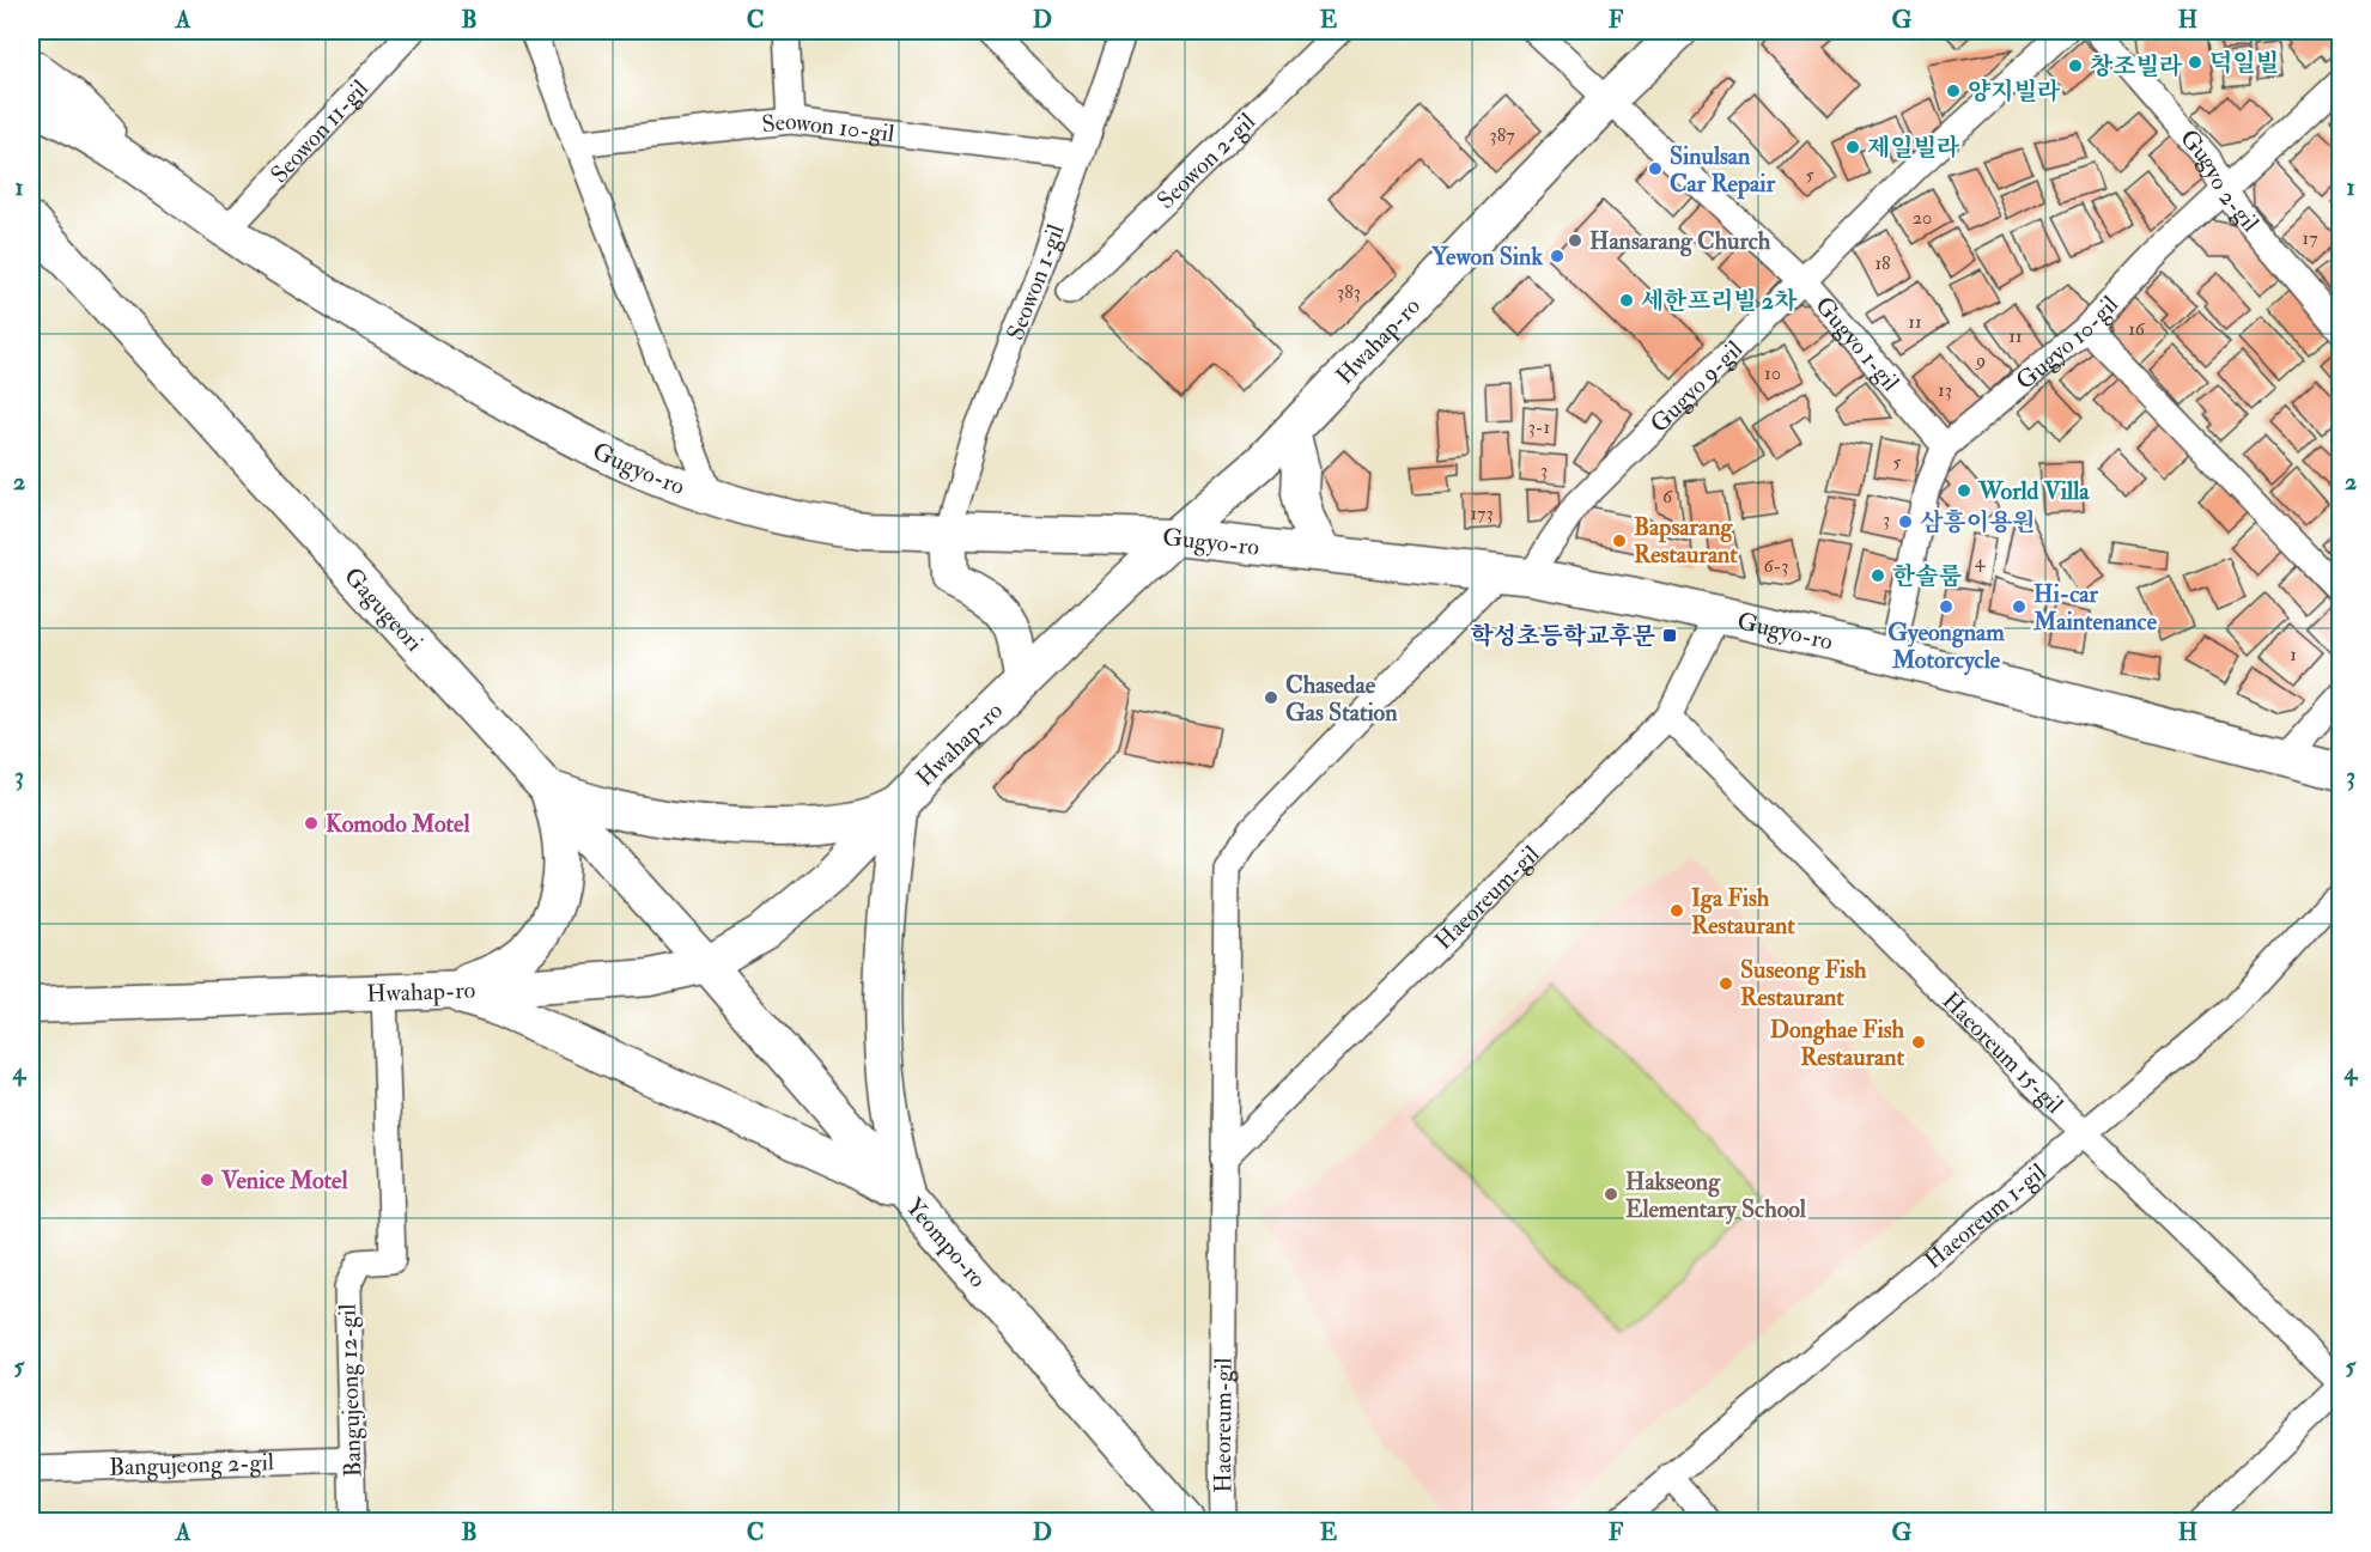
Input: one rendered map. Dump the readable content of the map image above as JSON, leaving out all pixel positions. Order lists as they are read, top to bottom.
{
  "streets": {
    "main road": [
      "Hwahap-ro",
      "Gugyo-ro",
      "Gagugeori",
      "Yeompo-ro"
    ],
    "street": [
      "Seowon 11-gil",
      "Seowon 10-gil",
      "Seowon 2-gil",
      "Gugyo 2-gil",
      "Seowon 1-gil",
      "Gugyo 10-gil",
      "Gugyo 1-gil",
      "Gugyo 9-gil",
      "Haeoreum-gil",
      "Haeoreum 15-gil",
      "Haeoreum 1-gil",
      "Bangujeong 12-gil",
      "Bangujeong 2-gil"
    ]
  },
  "crossings": [
    ["Seowon 11-gil", "Gugyo-ro"],
    ["Seowon 10-gil", "Seowon 1-gil"],
    ["Gugyo 2-gil", "Gugyo 10-gil"],
    ["Seowon 1-gil", "Gugyo-ro"],
    ["Hwahap-ro", "Gugyo 1-gil"],
    ["Hwahap-ro", "Gugyo-ro"],
    ["Hwahap-ro", "Gagugeori"],
    ["Hwahap-ro", "Yeompo-ro"],
    ["Hwahap-ro", "Bangujeong 12-gil"],
    ["Gugyo 10-gil", "Gugyo 1-gil"],
    ["Gugyo 10-gil", "Gugyo-ro"],
    ["Gugyo 1-gil", "Gugyo 9-gil"],
    ["Gugyo 9-gil", "Gugyo-ro"],
    ["Gugyo 9-gil", "Haeoreum-gil"],
    ["Gugyo-ro", "Haeoreum-gil"],
    ["Gagugeori", "Yeompo-ro"],
    ["Haeoreum-gil", "Haeoreum 15-gil"],
    ["Haeoreum 15-gil", "Haeoreum 1-gil"],
    ["Bangujeong 12-gil", "Bangujeong 2-gil"]
  ],
  "places": {
    "other": [
      "덕일빌",
      "창조빌라",
      "양지빌라",
      "제일빌라",
      "Sinulsan Car Repair",
      "Hansarang Church",
      "Yewon Sink",
      "세한프리빌 2차",
      "World Villa",
      "삼흥이용원",
      "Bapsarang Restaurant",
      "한솔룸",
      "Gyeongnam Motorcycle",
      "Hi-car Maintenance",
      "Chasedae Gas Station",
      "Komodo Motel",
      "Iga Fish Restaurant",
      "Suseong Fish Restaurant",
      "Donghae Fish Restaurant",
      "Venice Motel",
      "Hakseong Elementary School"
    ],
    "transit": ["학성초등학교후문"]
  },
  "house_numbers": [
    "387",
    "5",
    "20",
    "17",
    "18",
    "383",
    "11",
    "16",
    "11",
    "9",
    "10",
    "13",
    "3-1",
    "5",
    "3",
    "6",
    "173",
    "3",
    "4",
    "6-3",
    "1"
  ],
  "grid": {
    "columns": [
      "A",
      "B",
      "C",
      "D",
      "E",
      "F",
      "G",
      "H"
    ],
    "rows": [
      "1",
      "2",
      "3",
      "4",
      "5"
    ]
  }
}
